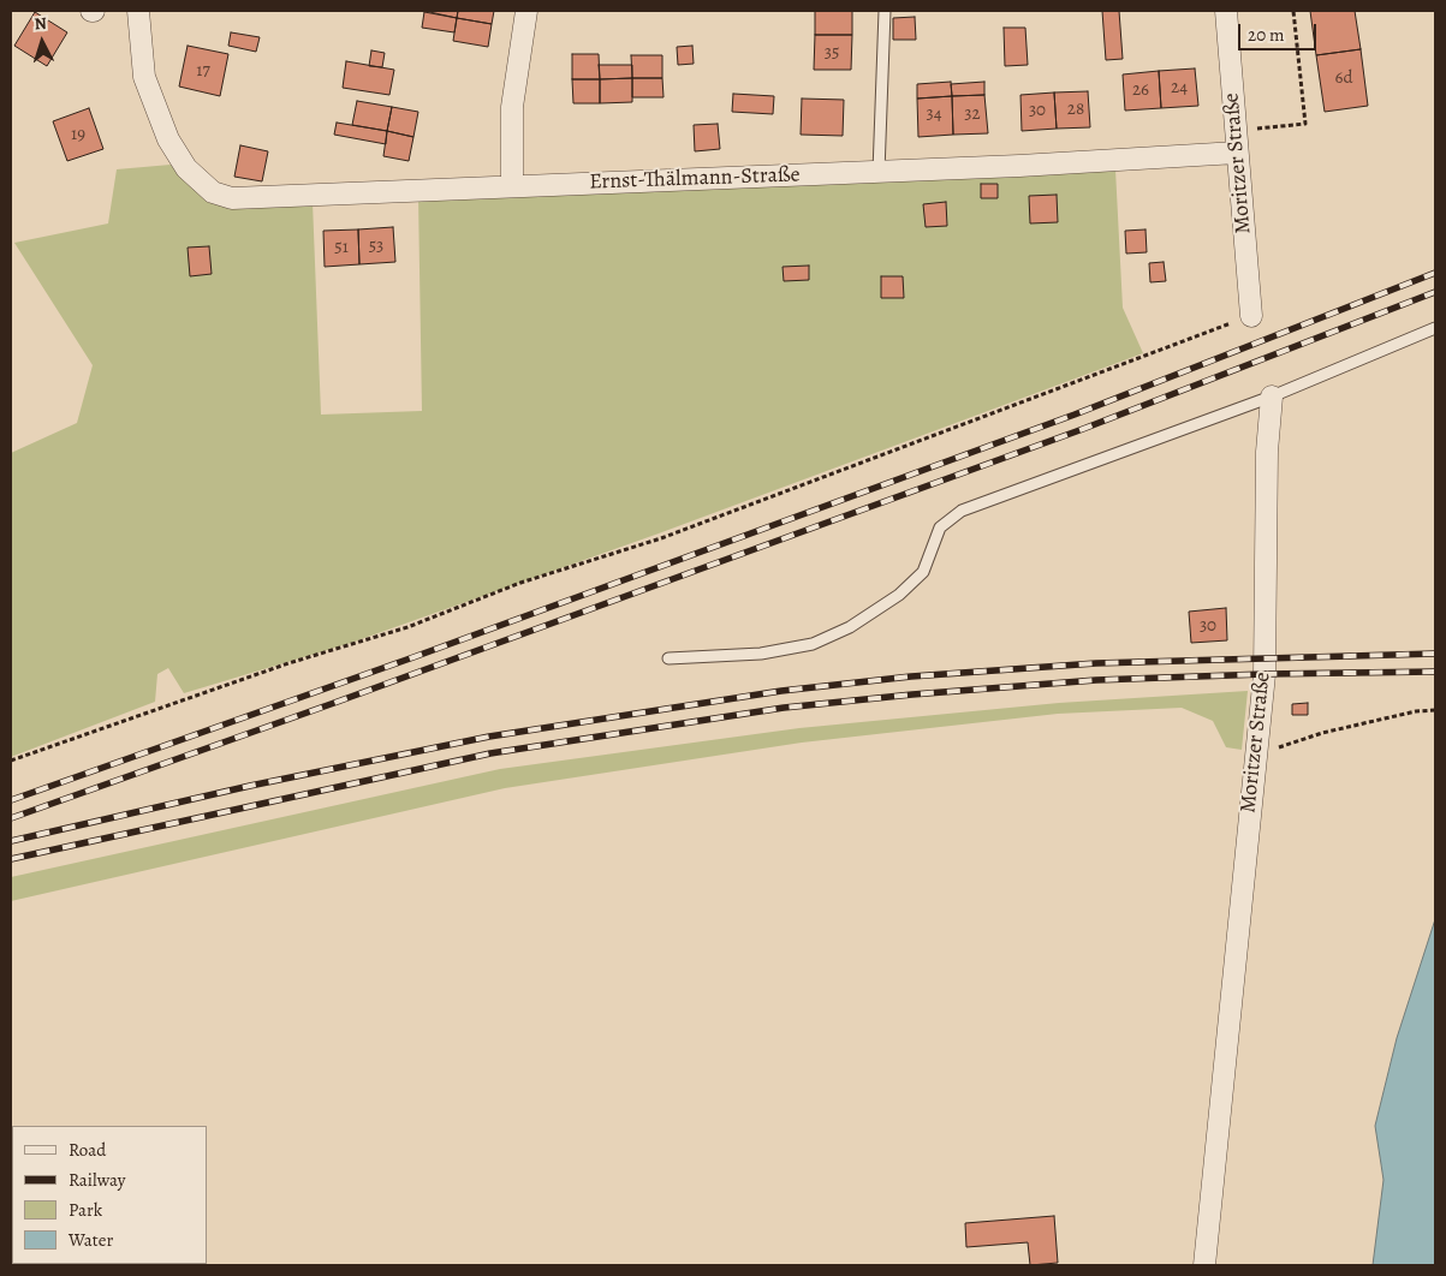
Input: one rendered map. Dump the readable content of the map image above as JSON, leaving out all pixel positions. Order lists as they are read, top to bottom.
{
  "streets": {
    "street": ["Moritzer Straße", "Ernst-Thälmann-Straße"]
  },
  "crossings": [
    ["Moritzer Straße", "Ernst-Thälmann-Straße"]
  ],
  "house_numbers": [
    "35",
    "17",
    "6d",
    "24",
    "26",
    "28",
    "30",
    "34",
    "32",
    "19",
    "53",
    "51",
    "30"
  ],
  "legend": [
    "Road",
    "Railway",
    "Park",
    "Water"
  ],
  "scale_bar": "20 m",
  "north": "top"
}
